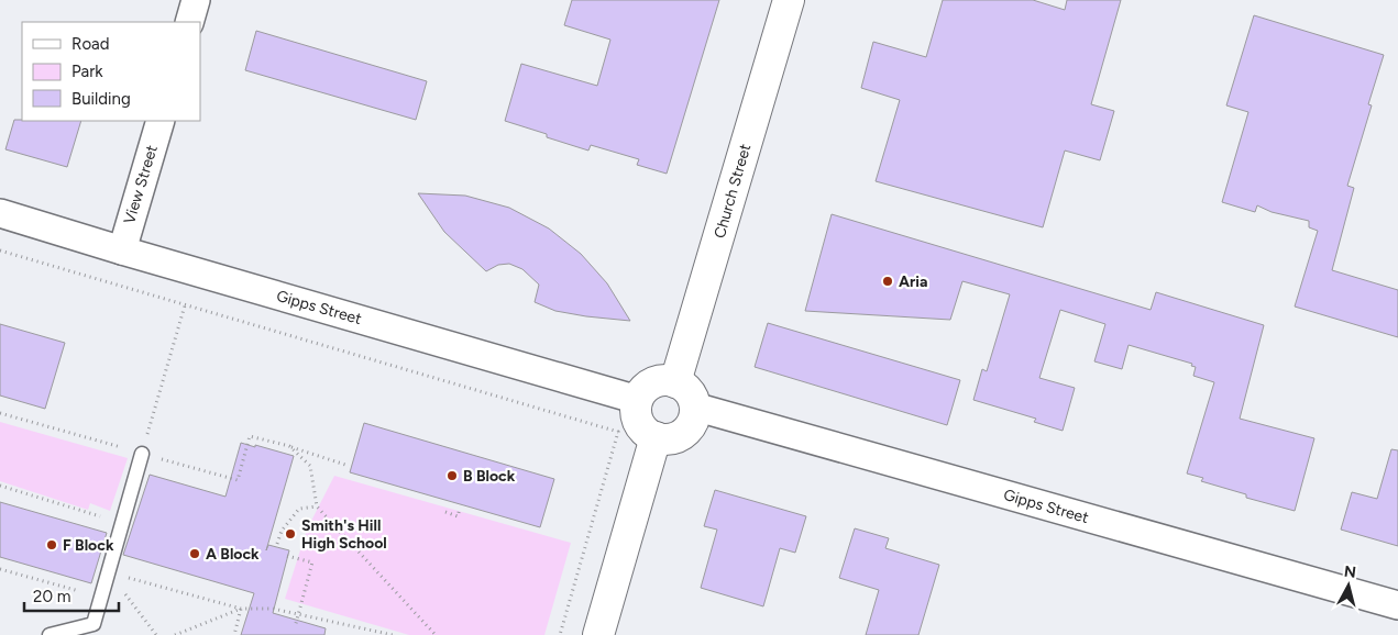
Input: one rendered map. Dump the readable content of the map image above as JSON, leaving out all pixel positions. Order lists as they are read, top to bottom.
{
  "streets": {
    "street": ["View Street", "Church Street", "Gipps Street"]
  },
  "crossings": [
    ["View Street", "Gipps Street"],
    ["Church Street", "Gipps Street"]
  ],
  "places": [
    "Aria",
    "B Block",
    "Smith's Hill High School",
    "F Block",
    "A Block"
  ],
  "legend": ["Road", "Park", "Building"],
  "scale_bar": "20 m",
  "north": "top"
}
